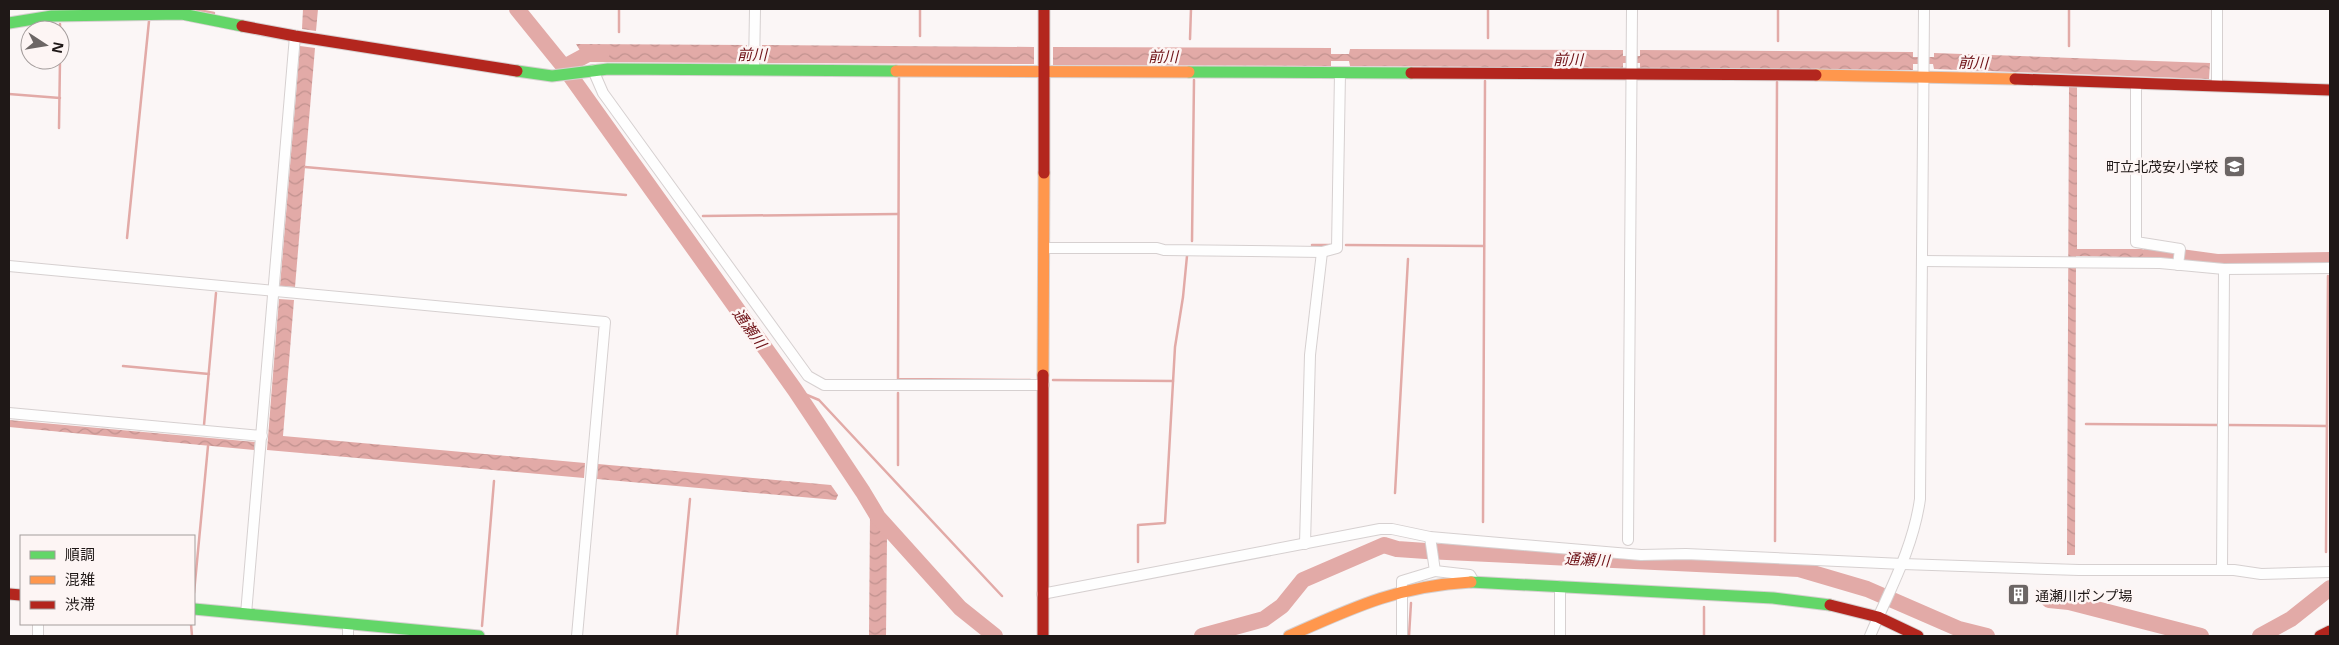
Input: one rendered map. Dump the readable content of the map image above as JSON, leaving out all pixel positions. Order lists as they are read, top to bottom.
{
  "water": ["前川", "通瀬川"],
  "places": {
    "school or university": ["町立北茂安小学校"],
    "building": ["通瀬川ポンプ場"]
  },
  "legend": ["順調", "混雑", "渋滞"],
  "north": "right"
}
